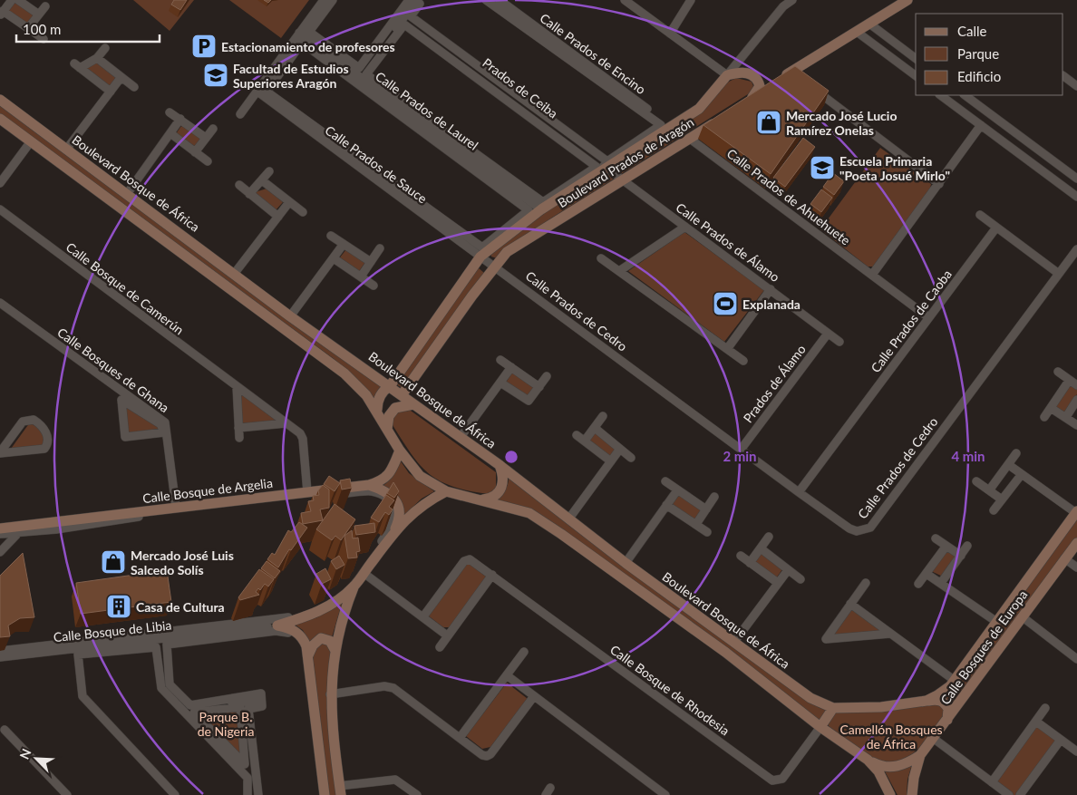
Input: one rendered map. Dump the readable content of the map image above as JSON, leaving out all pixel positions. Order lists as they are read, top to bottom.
{
  "streets": {
    "street": [
      "Calle Prados de Encino",
      "Prados de Ceiba",
      "Calle Prados de Laurel",
      "Boulevard Prados de Aragón",
      "Calle Prados de Sauce",
      "Boulevard Bosque de África",
      "Calle Prados de Ahuehuete",
      "Calle Prados de Álamo",
      "Calle Bosque de Camerún",
      "Calle Prados de Cedro",
      "Calle Prados de Caoba",
      "Calle Bosques de Ghana",
      "Prados de Álamo",
      "Calle Bosque de Argelia",
      "Calle Bosque de Libia",
      "Calle Bosques de Europa",
      "Calle Bosque de Rhodesia"
    ]
  },
  "crossings": [
    ["Calle Prados de Encino", "Boulevard Prados de Aragón"],
    ["Prados de Ceiba", "Boulevard Prados de Aragón"],
    ["Prados de Ceiba", "Calle Prados de Álamo"],
    ["Calle Prados de Laurel", "Boulevard Prados de Aragón"],
    ["Boulevard Prados de Aragón", "Calle Prados de Sauce"],
    ["Boulevard Prados de Aragón", "Boulevard Bosque de África"],
    ["Boulevard Prados de Aragón", "Calle Prados de Ahuehuete"],
    ["Boulevard Prados de Aragón", "Calle Prados de Álamo"],
    ["Boulevard Prados de Aragón", "Calle Prados de Cedro"],
    ["Calle Prados de Sauce", "Calle Prados de Cedro"],
    ["Boulevard Bosque de África", "Calle Bosques de Europa"],
    ["Calle Prados de Ahuehuete", "Calle Prados de Caoba"],
    ["Calle Prados de Álamo", "Prados de Álamo"],
    ["Calle Bosque de Camerún", "Calle Bosque de Argelia"],
    ["Calle Prados de Cedro", "Calle Prados de Caoba"],
    ["Calle Prados de Cedro", "Prados de Álamo"],
    ["Calle Bosques de Ghana", "Calle Bosque de Argelia"]
  ],
  "parks": ["Parque B. de Nigeria", "Camellón Bosques de África"],
  "places": {
    "parking": ["Estacionamiento de profesores"],
    "school or university": ["Facultad de Estudios Superiores Aragón", "Escuela Primaria \"Poeta Josué Mirlo\""],
    "shop": ["Mercado José Lucio Ramírez Onelas", "Mercado José Luis Salcedo Solís"],
    "sports": ["Explanada"],
    "building": ["Casa de Cultura"]
  },
  "legend": ["Calle", "Parque", "Edificio"],
  "scale_bar": "100 m",
  "north": "top left",
  "rings": ["2 min", "4 min"]
}
